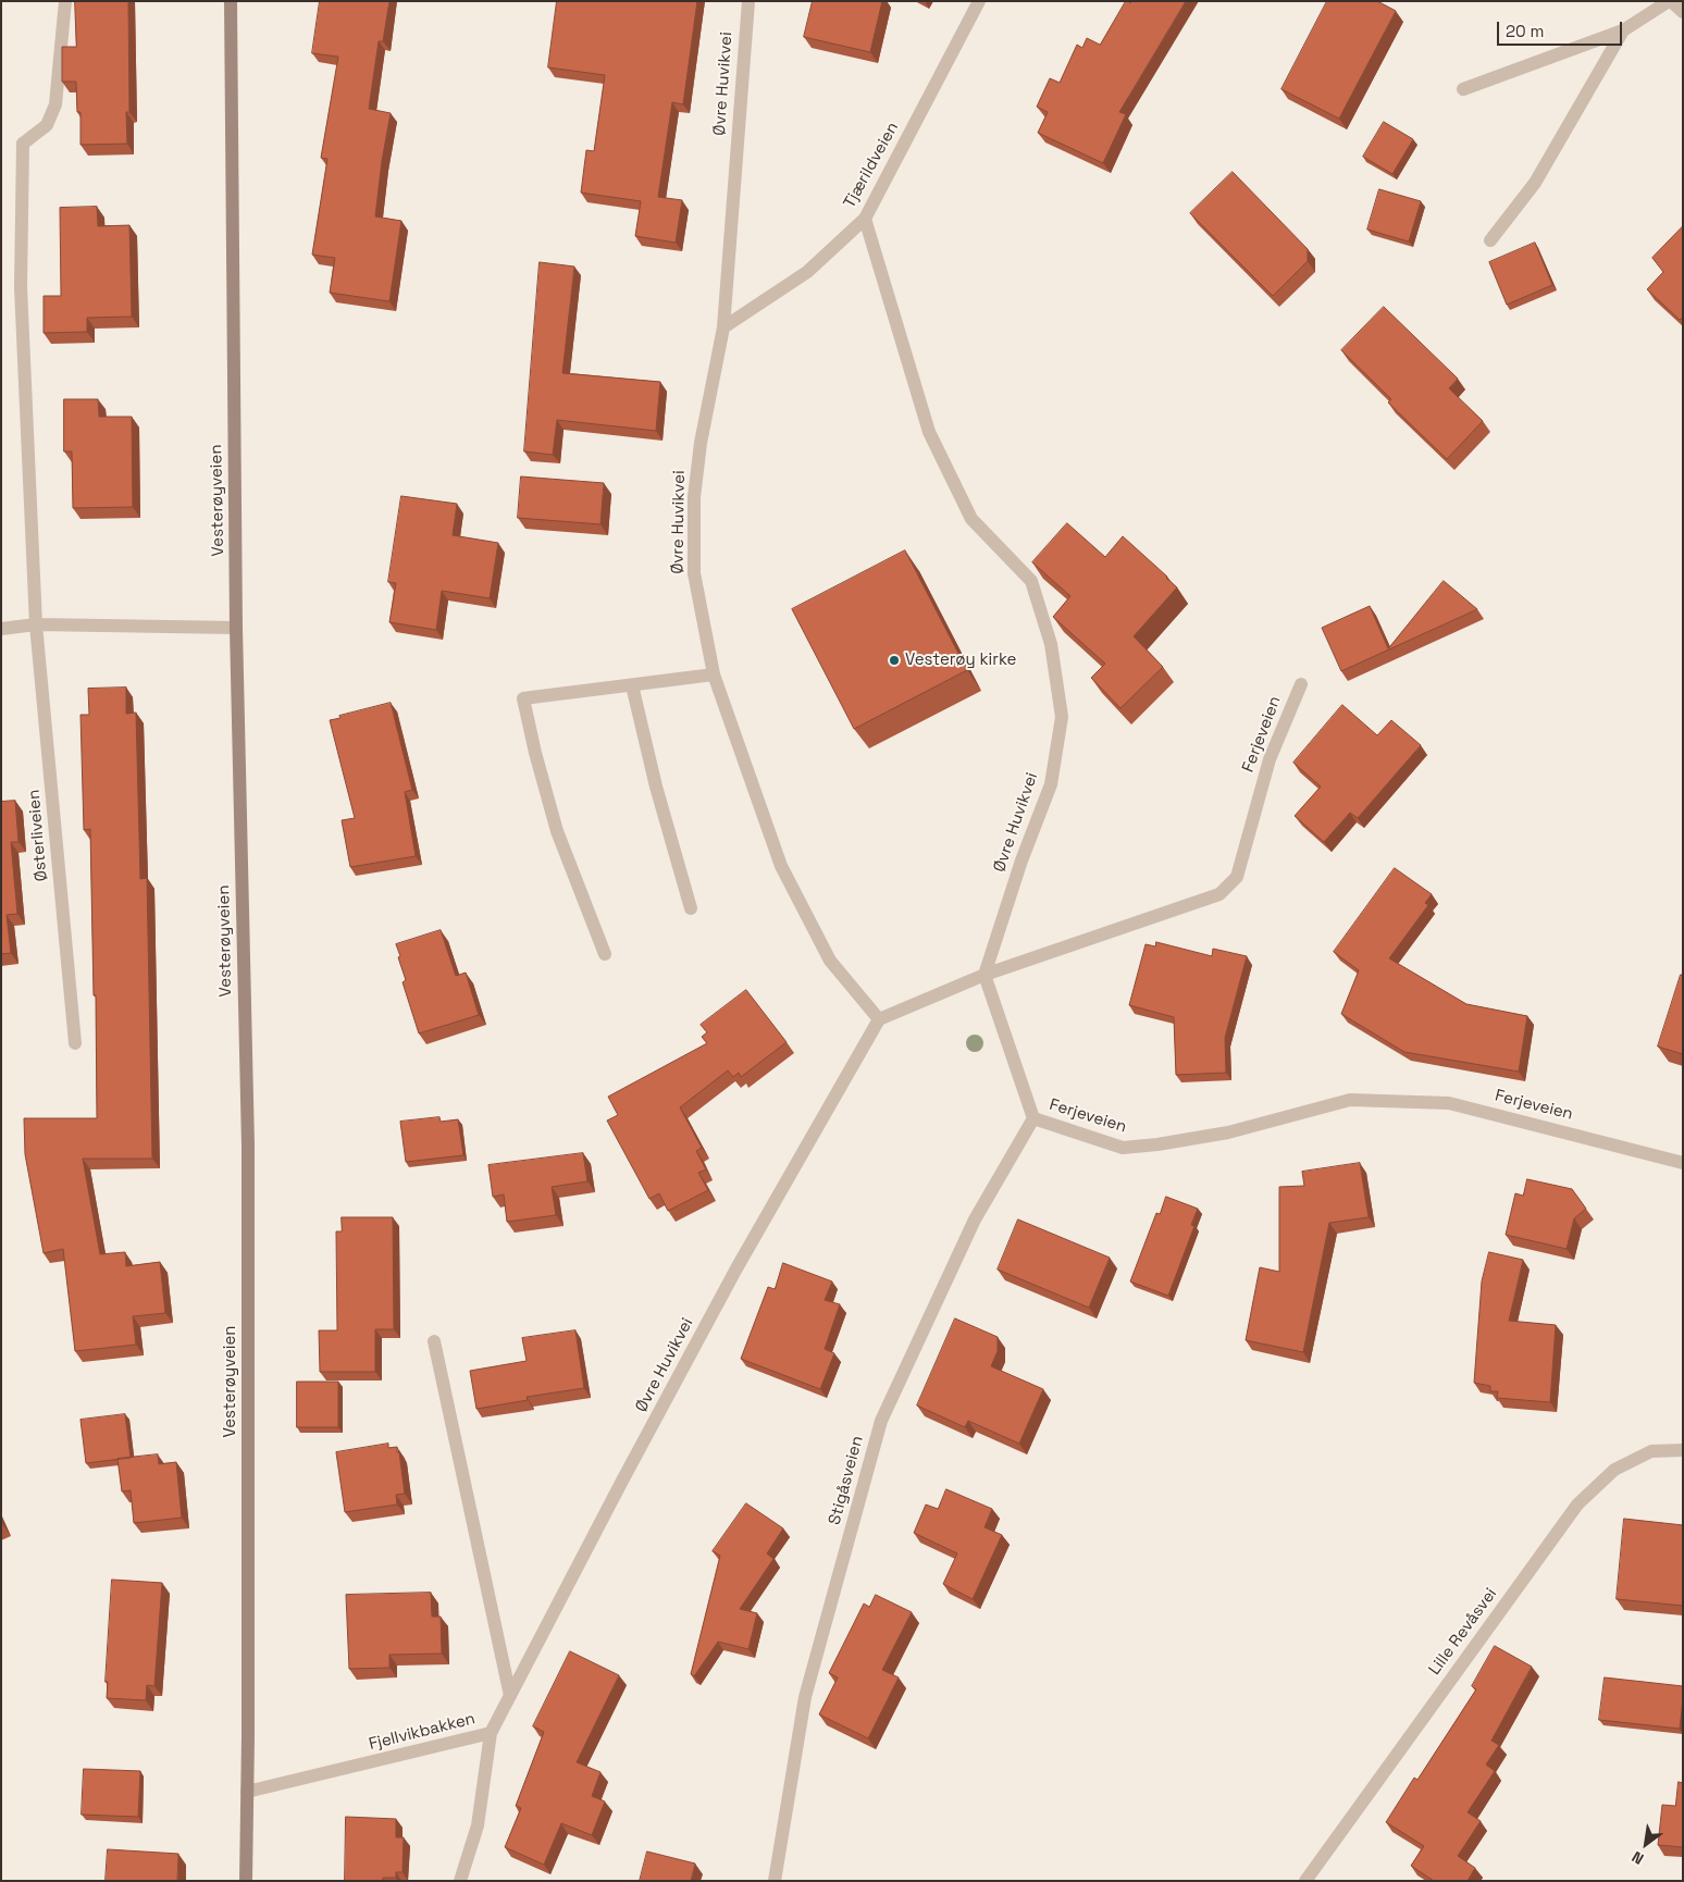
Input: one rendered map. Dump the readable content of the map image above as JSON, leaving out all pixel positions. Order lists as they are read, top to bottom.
{
  "streets": {
    "main road": ["Vesterøyveien"],
    "street": [
      "Øvre Huvikvei",
      "Tjærildveien",
      "Ferjeveien",
      "Østerliveien",
      "Stigåsveien",
      "Lille Revåsvei",
      "Fjellvikbakken"
    ]
  },
  "crossings": [
    ["Øvre Huvikvei", "Tjærildveien"],
    ["Øvre Huvikvei", "Ferjeveien"],
    ["Øvre Huvikvei", "Fjellvikbakken"],
    ["Vesterøyveien", "Fjellvikbakken"],
    ["Ferjeveien", "Stigåsveien"]
  ],
  "places": ["Vesterøy kirke"],
  "scale_bar": "20 m",
  "north": "bottom left"
}
